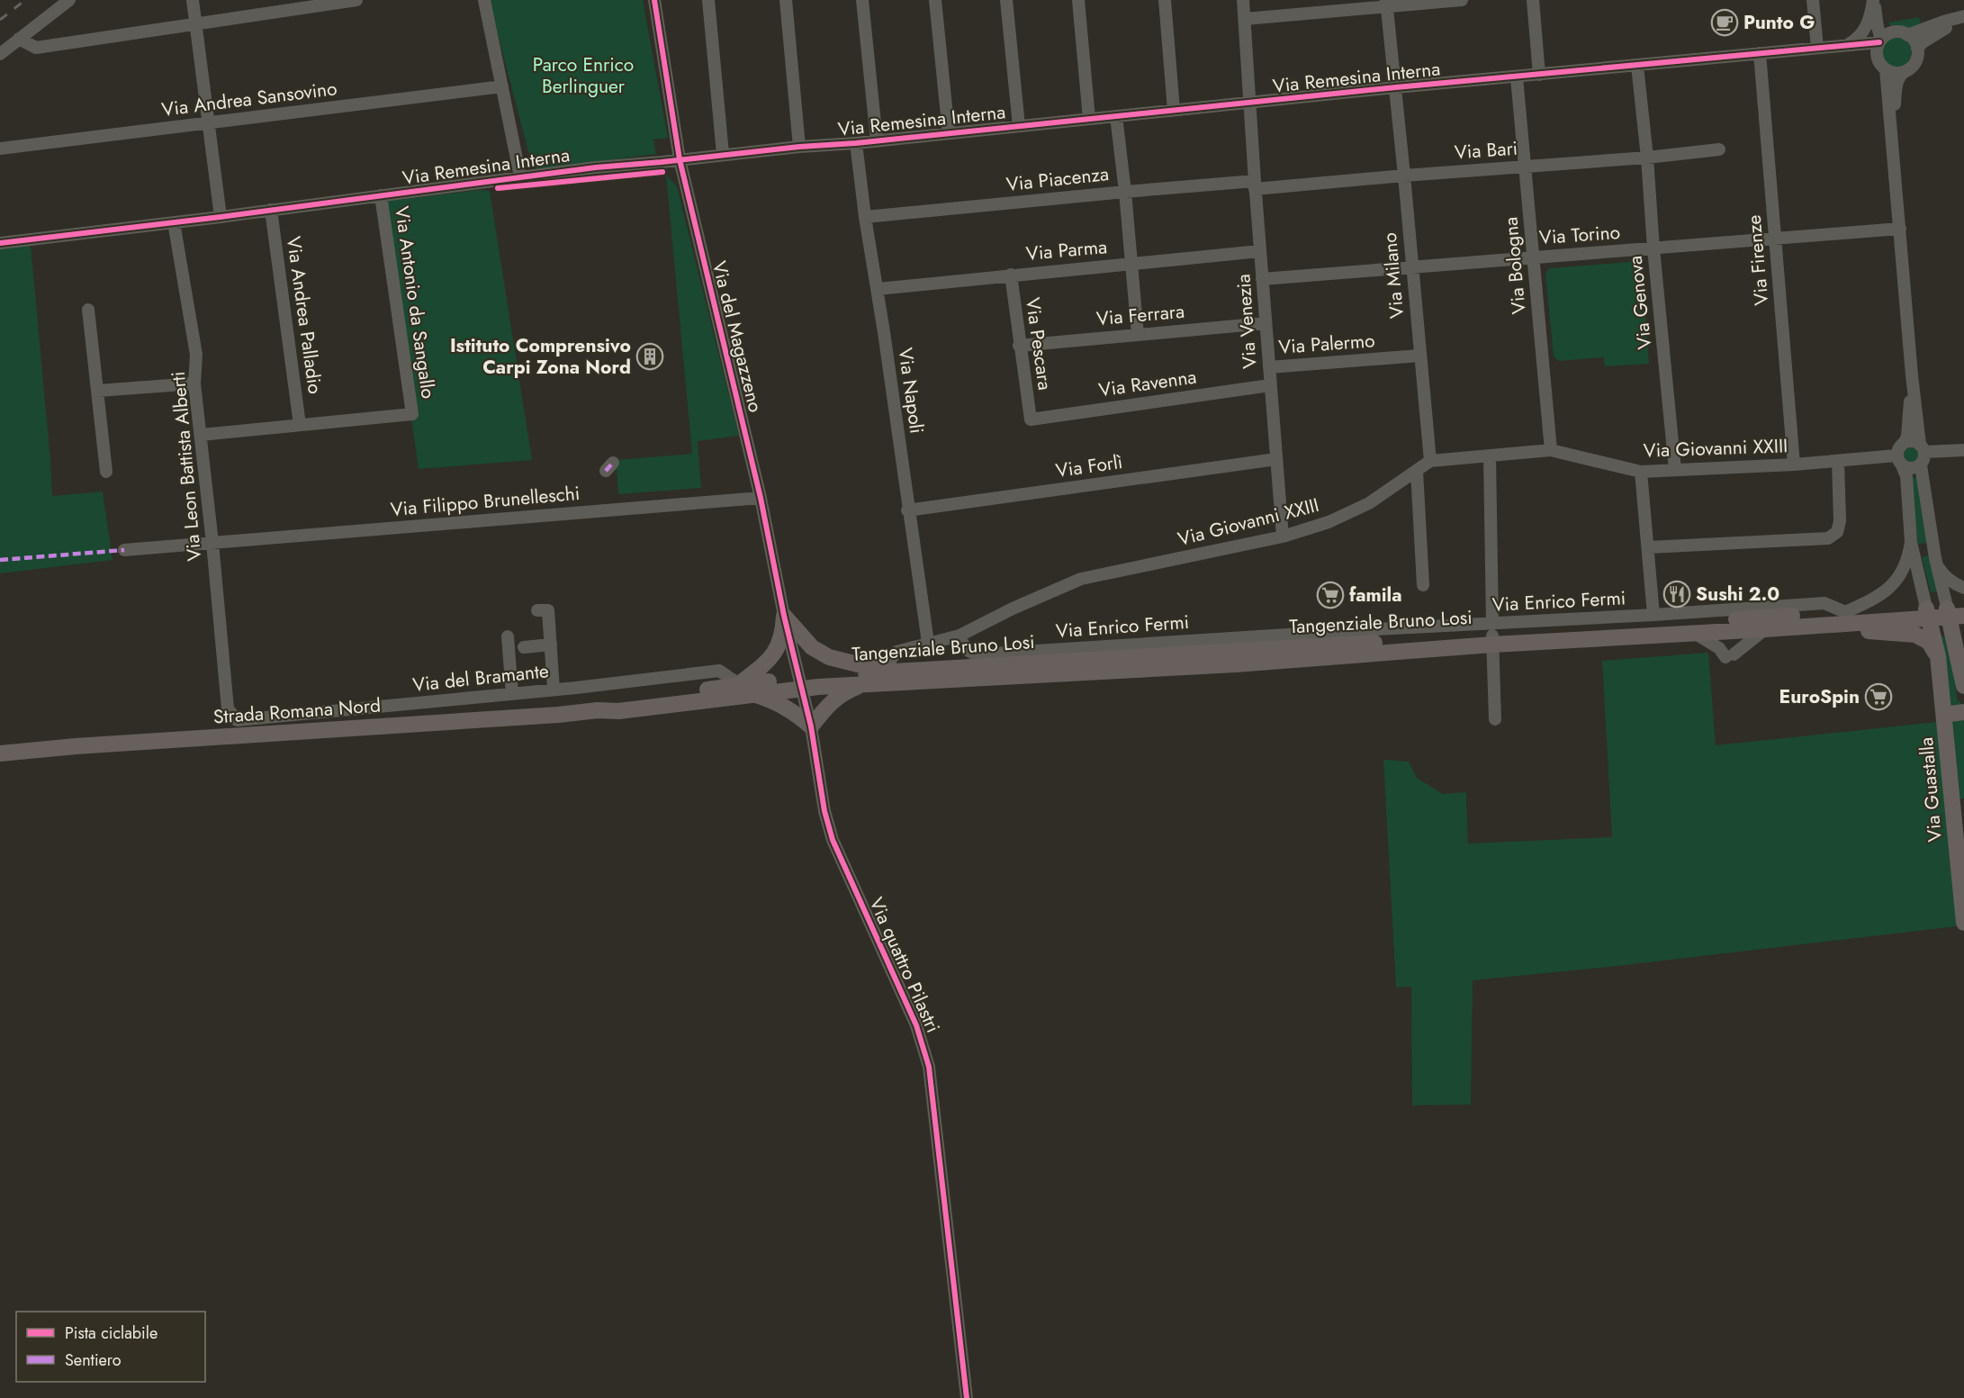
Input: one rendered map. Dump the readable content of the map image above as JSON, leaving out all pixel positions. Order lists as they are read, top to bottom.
{
  "streets": {
    "main road": ["Tangenziale Bruno Losi", "Strada Romana Nord", "Via Guastalla"],
    "street": [
      "Via Remesina Interna",
      "Via Andrea Sansovino",
      "Via Bari",
      "Via Piacenza",
      "Via Torino",
      "Via Parma",
      "Via Firenze",
      "Via Bologna",
      "Via Milano",
      "Via Antonio da Sangallo",
      "Via Genova",
      "Via Andrea Palladio",
      "Via Ferrara",
      "Via Venezia",
      "Via del Magazzeno",
      "Via Pescara",
      "Via Palermo",
      "Via Ravenna",
      "Via Napoli",
      "Via Giovanni XXIII",
      "Via Leon Battista Alberti",
      "Via Forlì",
      "Via Filippo Brunelleschi",
      "Via Enrico Fermi",
      "Via del Bramante",
      "Via quattro Pilastri"
    ]
  },
  "crossings": [
    ["Via Remesina Interna", "Via Firenze"],
    ["Via Remesina Interna", "Via Bologna"],
    ["Via Remesina Interna", "Via Milano"],
    ["Via Remesina Interna", "Via Antonio da Sangallo"],
    ["Via Remesina Interna", "Via Genova"],
    ["Via Remesina Interna", "Via Andrea Palladio"],
    ["Via Remesina Interna", "Via Venezia"],
    ["Via Remesina Interna", "Via del Magazzeno"],
    ["Via Remesina Interna", "Via Napoli"],
    ["Via Remesina Interna", "Via Leon Battista Alberti"],
    ["Via Bari", "Via Piacenza"],
    ["Via Bari", "Via Bologna"],
    ["Via Bari", "Via Milano"],
    ["Via Bari", "Via Genova"],
    ["Via Bari", "Via Venezia"],
    ["Via Piacenza", "Via Venezia"],
    ["Via Piacenza", "Via Napoli"],
    ["Via Torino", "Via Firenze"],
    ["Via Torino", "Via Bologna"],
    ["Via Torino", "Via Milano"],
    ["Via Torino", "Via Genova"],
    ["Via Torino", "Via Venezia"],
    ["Via Parma", "Via Venezia"],
    ["Via Parma", "Via Pescara"],
    ["Via Parma", "Via Napoli"],
    ["Via Firenze", "Via Giovanni XXIII"],
    ["Via Bologna", "Via Giovanni XXIII"],
    ["Via Milano", "Via Palermo"],
    ["Via Milano", "Via Giovanni XXIII"],
    ["Via Antonio da Sangallo", "Via Andrea Palladio"],
    ["Via Genova", "Via Giovanni XXIII"],
    ["Via Ferrara", "Via Venezia"],
    ["Via Ferrara", "Via Pescara"],
    ["Via Venezia", "Via Palermo"],
    ["Via Venezia", "Via Ravenna"],
    ["Via Venezia", "Via Giovanni XXIII"],
    ["Via Venezia", "Via Forlì"],
    ["Via del Magazzeno", "Via Filippo Brunelleschi"],
    ["Via del Magazzeno", "Tangenziale Bruno Losi"],
    ["Via del Magazzeno", "Strada Romana Nord"],
    ["Via del Magazzeno", "Via quattro Pilastri"],
    ["Via Pescara", "Via Ravenna"],
    ["Via Napoli", "Via Giovanni XXIII"],
    ["Via Napoli", "Via Forlì"],
    ["Via Giovanni XXIII", "Via Enrico Fermi"],
    ["Via Giovanni XXIII", "Tangenziale Bruno Losi"],
    ["Via Giovanni XXIII", "Via Guastalla"],
    ["Via Leon Battista Alberti", "Via Filippo Brunelleschi"],
    ["Via Leon Battista Alberti", "Via del Bramante"],
    ["Via Enrico Fermi", "Tangenziale Bruno Losi"],
    ["Tangenziale Bruno Losi", "Strada Romana Nord"],
    ["Tangenziale Bruno Losi", "Via Guastalla"],
    ["Tangenziale Bruno Losi", "Via quattro Pilastri"],
    ["Via del Bramante", "Strada Romana Nord"],
    ["Strada Romana Nord", "Via quattro Pilastri"]
  ],
  "parks": ["Parco Enrico Berlinguer"],
  "places": {
    "cafe": ["Punto G"],
    "building": ["Istituto Comprensivo Carpi Zona Nord"],
    "restaurant": ["Sushi 2.0"],
    "supermarket": ["famila", "EuroSpin"]
  },
  "legend": ["Pista ciclabile", "Sentiero"]
}
